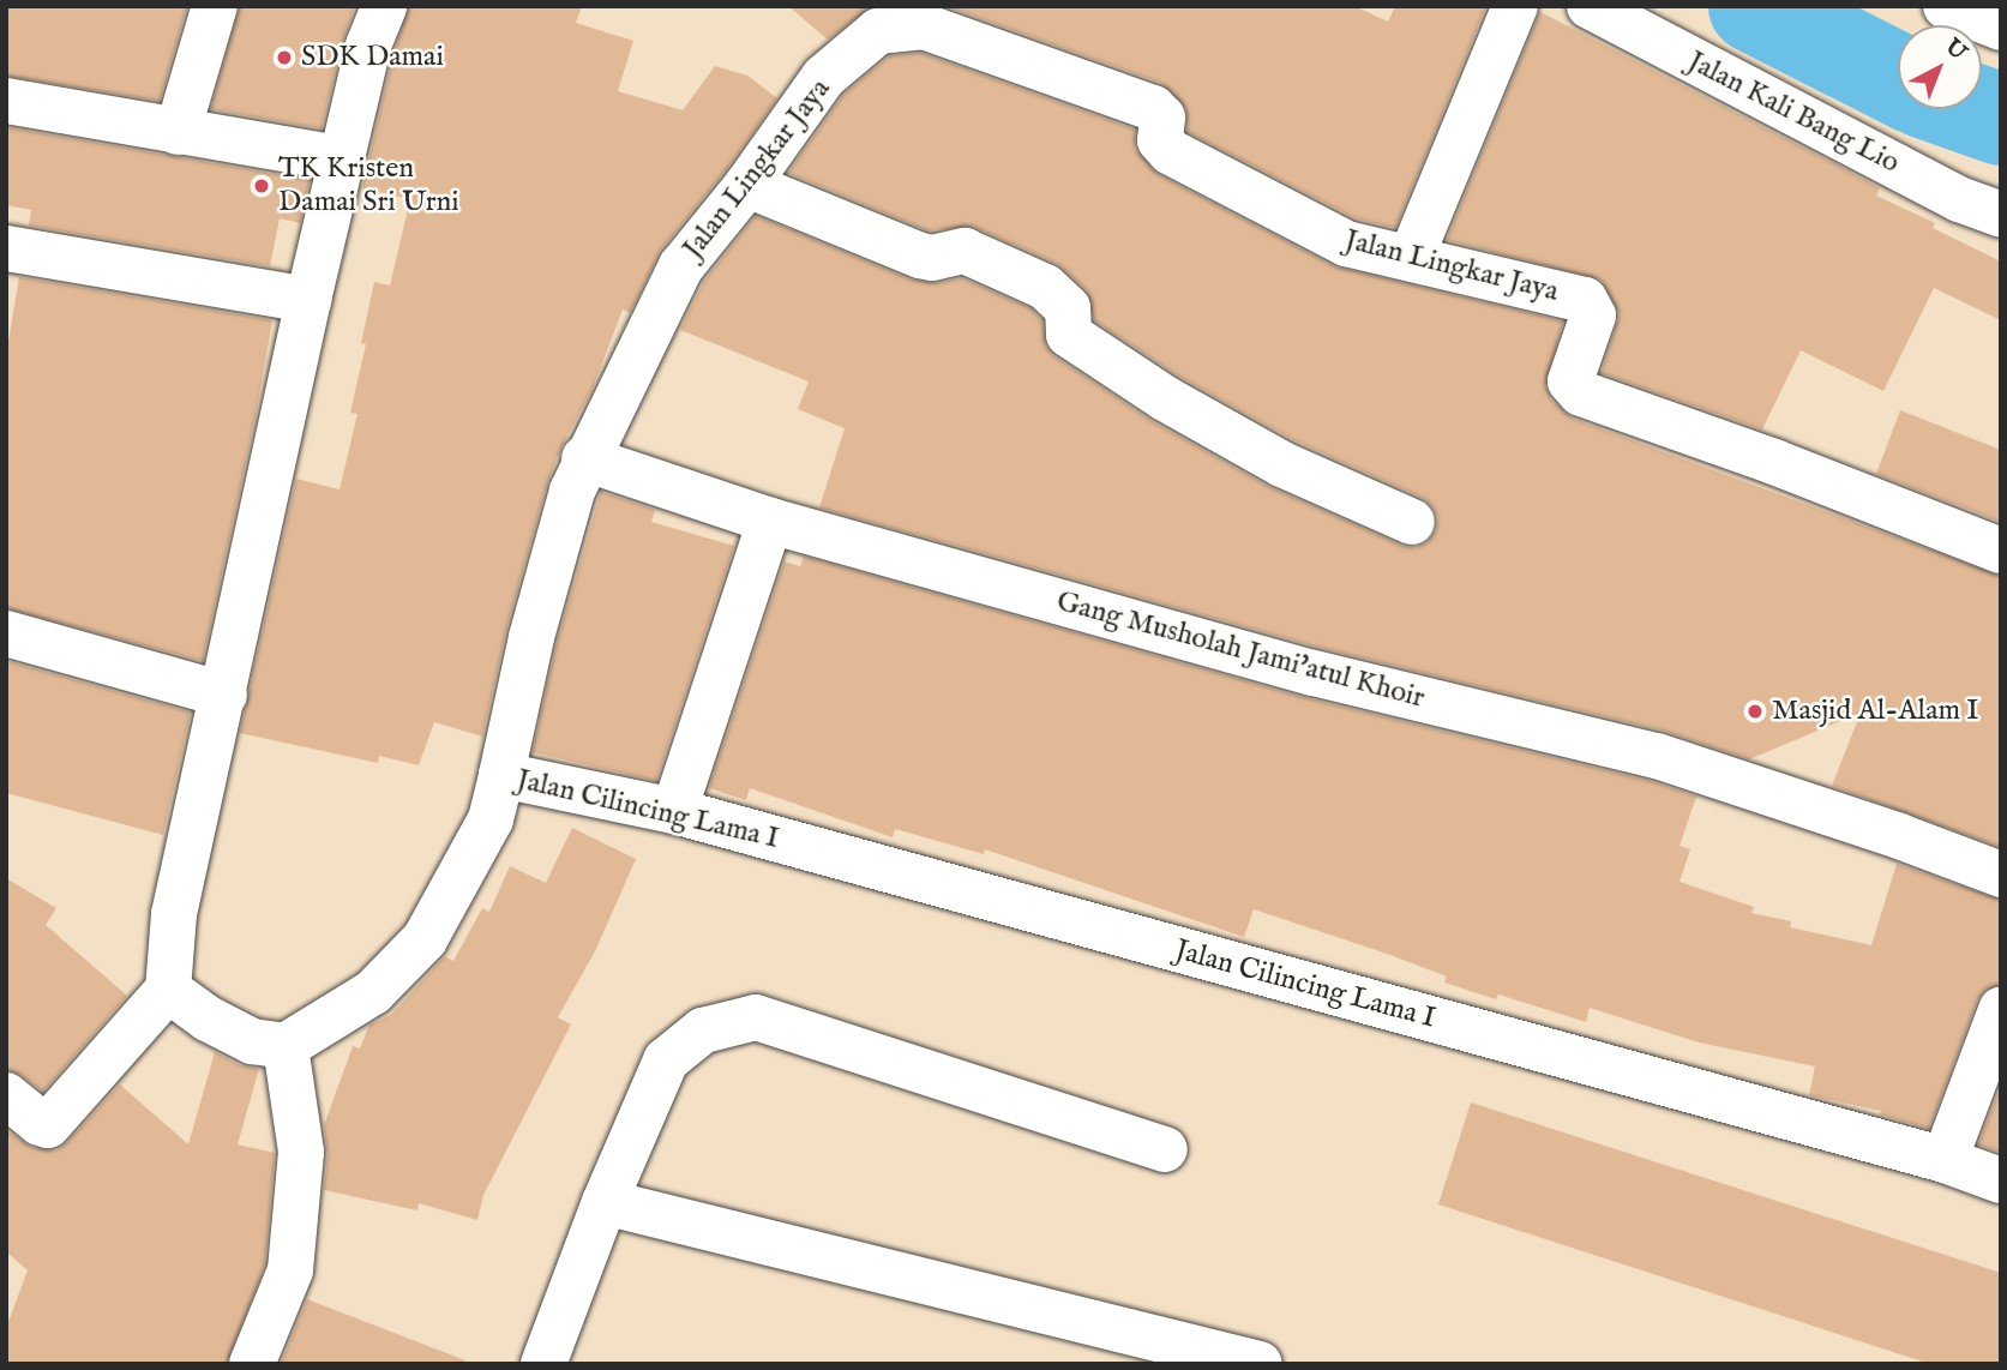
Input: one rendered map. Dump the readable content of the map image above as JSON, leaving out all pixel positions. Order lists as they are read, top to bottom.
{
  "streets": {
    "street": [
      "Jalan Kali Bang Lio",
      "Jalan Lingkar Jaya",
      "Gang Musholah Jami'atul Khoir",
      "Jalan Cilincing Lama I"
    ]
  },
  "crossings": [
    ["Jalan Lingkar Jaya", "Gang Musholah Jami'atul Khoir"],
    ["Jalan Lingkar Jaya", "Jalan Cilincing Lama I"]
  ],
  "places": ["SDK Damai", "TK Kristen Damai Sri Urni", "Masjid Al-Alam I"],
  "north": "top right"
}
